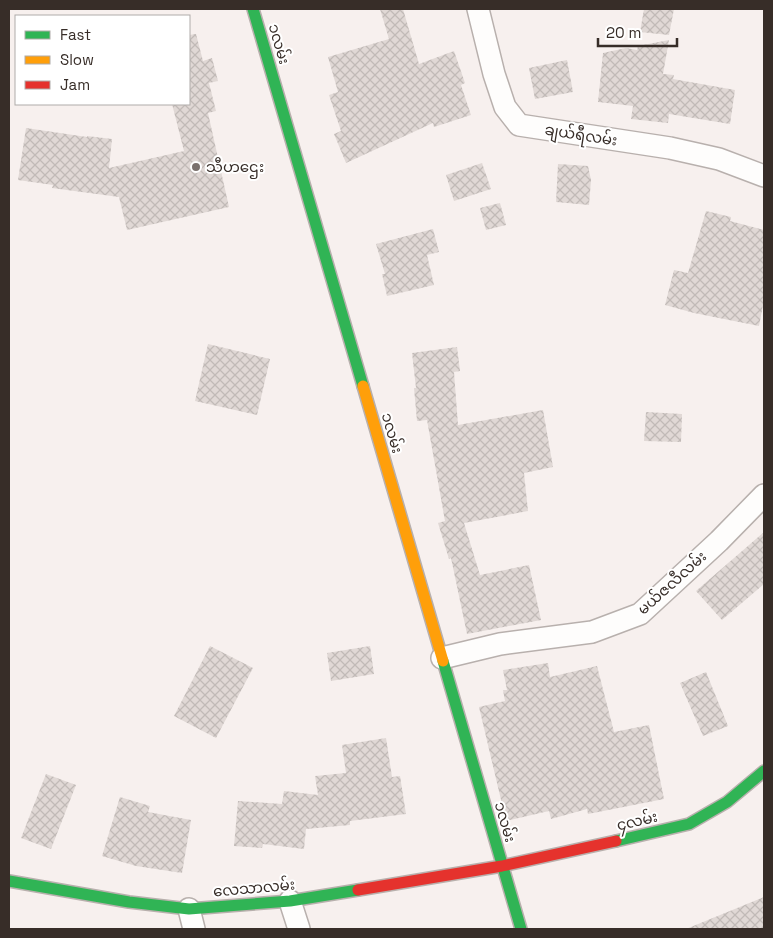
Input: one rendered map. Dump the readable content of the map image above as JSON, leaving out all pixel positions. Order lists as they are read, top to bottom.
{
  "streets": {
    "street": [
      "၁လမ်း",
      "ချယ်ရီလမ်း",
      "မယ်ဇလီလမ်း",
      "၄လမ်း",
      "လေသာလမ်း"
    ]
  },
  "crossings": [
    ["၁လမ်း", "မယ်ဇလီလမ်း"],
    ["၁လမ်း", "၄လမ်း"],
    ["၁လမ်း", "လေသာလမ်း"],
    ["၄လမ်း", "လေသာလမ်း"]
  ],
  "places": ["သီဟဌေး"],
  "legend": ["Fast", "Slow", "Jam"],
  "scale_bar": "20 m"
}
